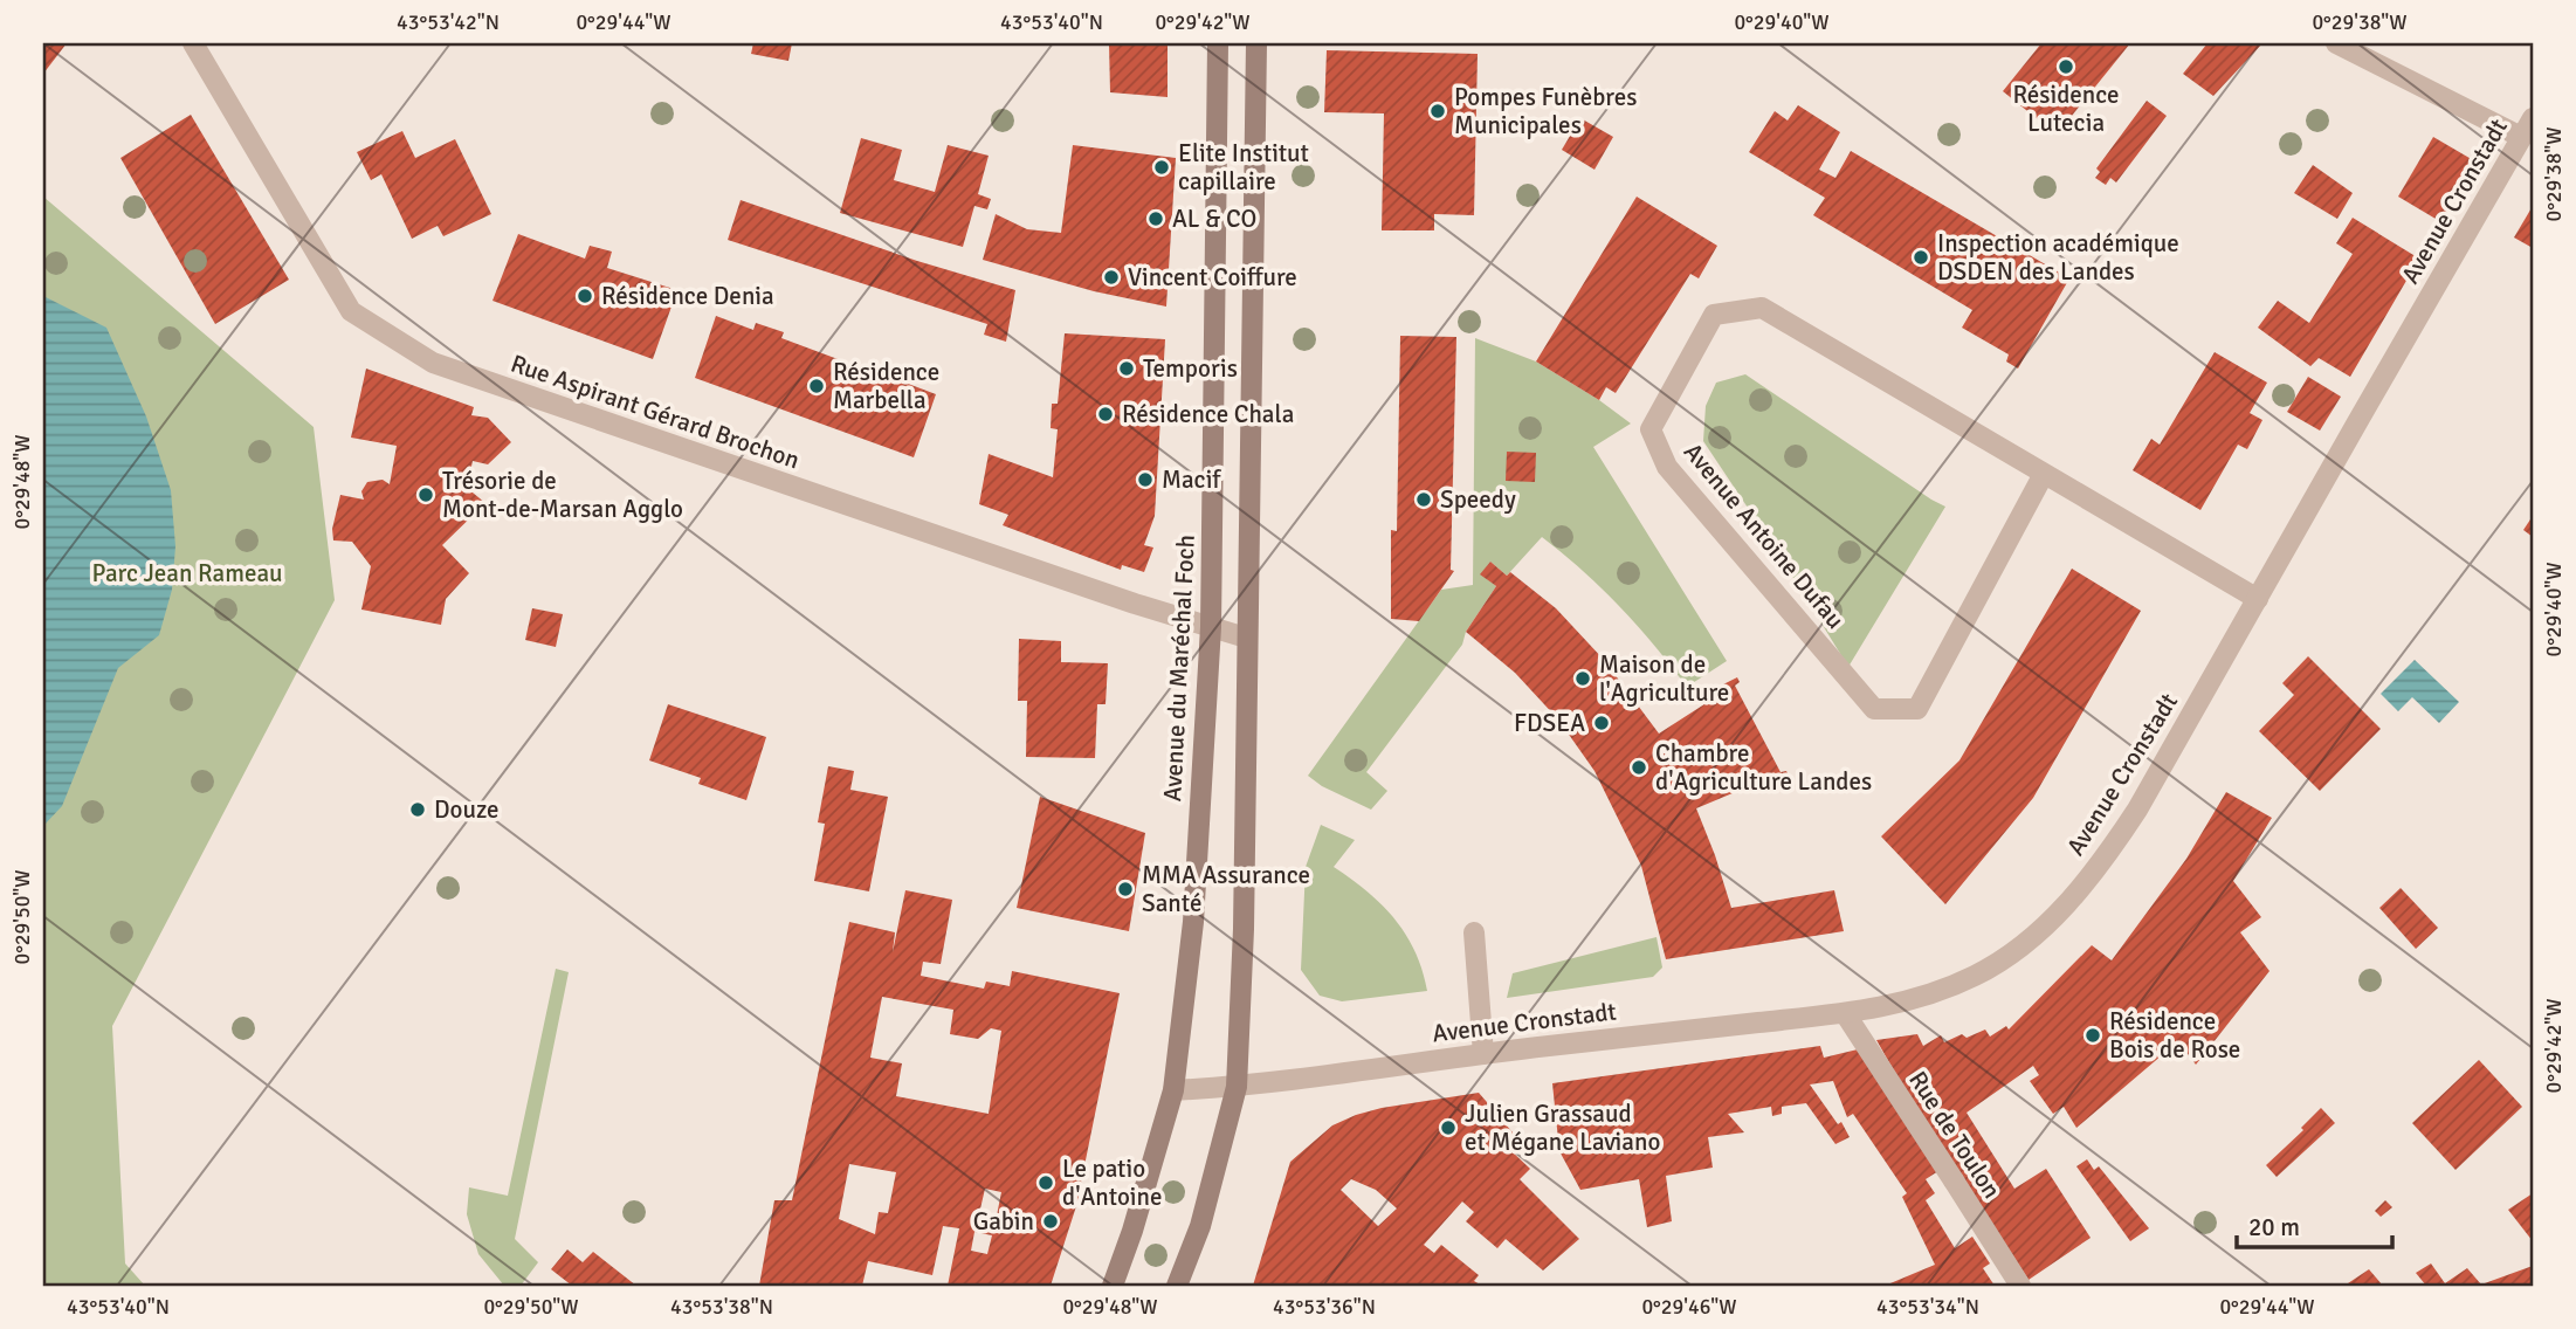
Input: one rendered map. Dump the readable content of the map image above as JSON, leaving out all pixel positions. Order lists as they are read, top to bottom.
{
  "streets": {
    "main road": ["Avenue du Maréchal Foch"],
    "street": [
      "Avenue Cronstadt",
      "Rue Aspirant Gérard Brochon",
      "Avenue Antoine Dufau",
      "Rue de Toulon"
    ]
  },
  "crossings": [
    ["Avenue Cronstadt", "Avenue Antoine Dufau"],
    ["Avenue Cronstadt", "Avenue du Maréchal Foch"],
    ["Avenue Cronstadt", "Rue de Toulon"],
    ["Rue Aspirant Gérard Brochon", "Avenue du Maréchal Foch"]
  ],
  "parks": ["Parc Jean Rameau"],
  "places": [
    "Résidence Lutecia",
    "Pompes Funèbres Municipales",
    "Elite Institut capillaire",
    "AL & CO",
    "Inspection académique DSDEN des Landes",
    "Vincent Coiffure",
    "Résidence Denia",
    "Temporis",
    "Résidence Marbella",
    "Résidence Chala",
    "Macif",
    "Trésorie de Mont-de-Marsan Agglo",
    "Speedy",
    "Maison de l'Agriculture",
    "FDSEA",
    "Chambre d'Agriculture Landes",
    "Douze",
    "MMA Assurance Santé",
    "Résidence Bois de Rose",
    "Julien Grassaud et Mégane Laviano",
    "Le patio d'Antoine",
    "Gabin"
  ],
  "scale_bar": "20 m",
  "coordinates": [
    "43°53'42\"N",
    "0°29'44\"W",
    "43°53'40\"N",
    "0°29'42\"W",
    "0°29'40\"W",
    "0°29'38\"W",
    "0°29'48\"W",
    "0°29'50\"W",
    "43°53'38\"N",
    "43°53'36\"N",
    "0°29'46\"W",
    "43°53'34\"N"
  ]
}
